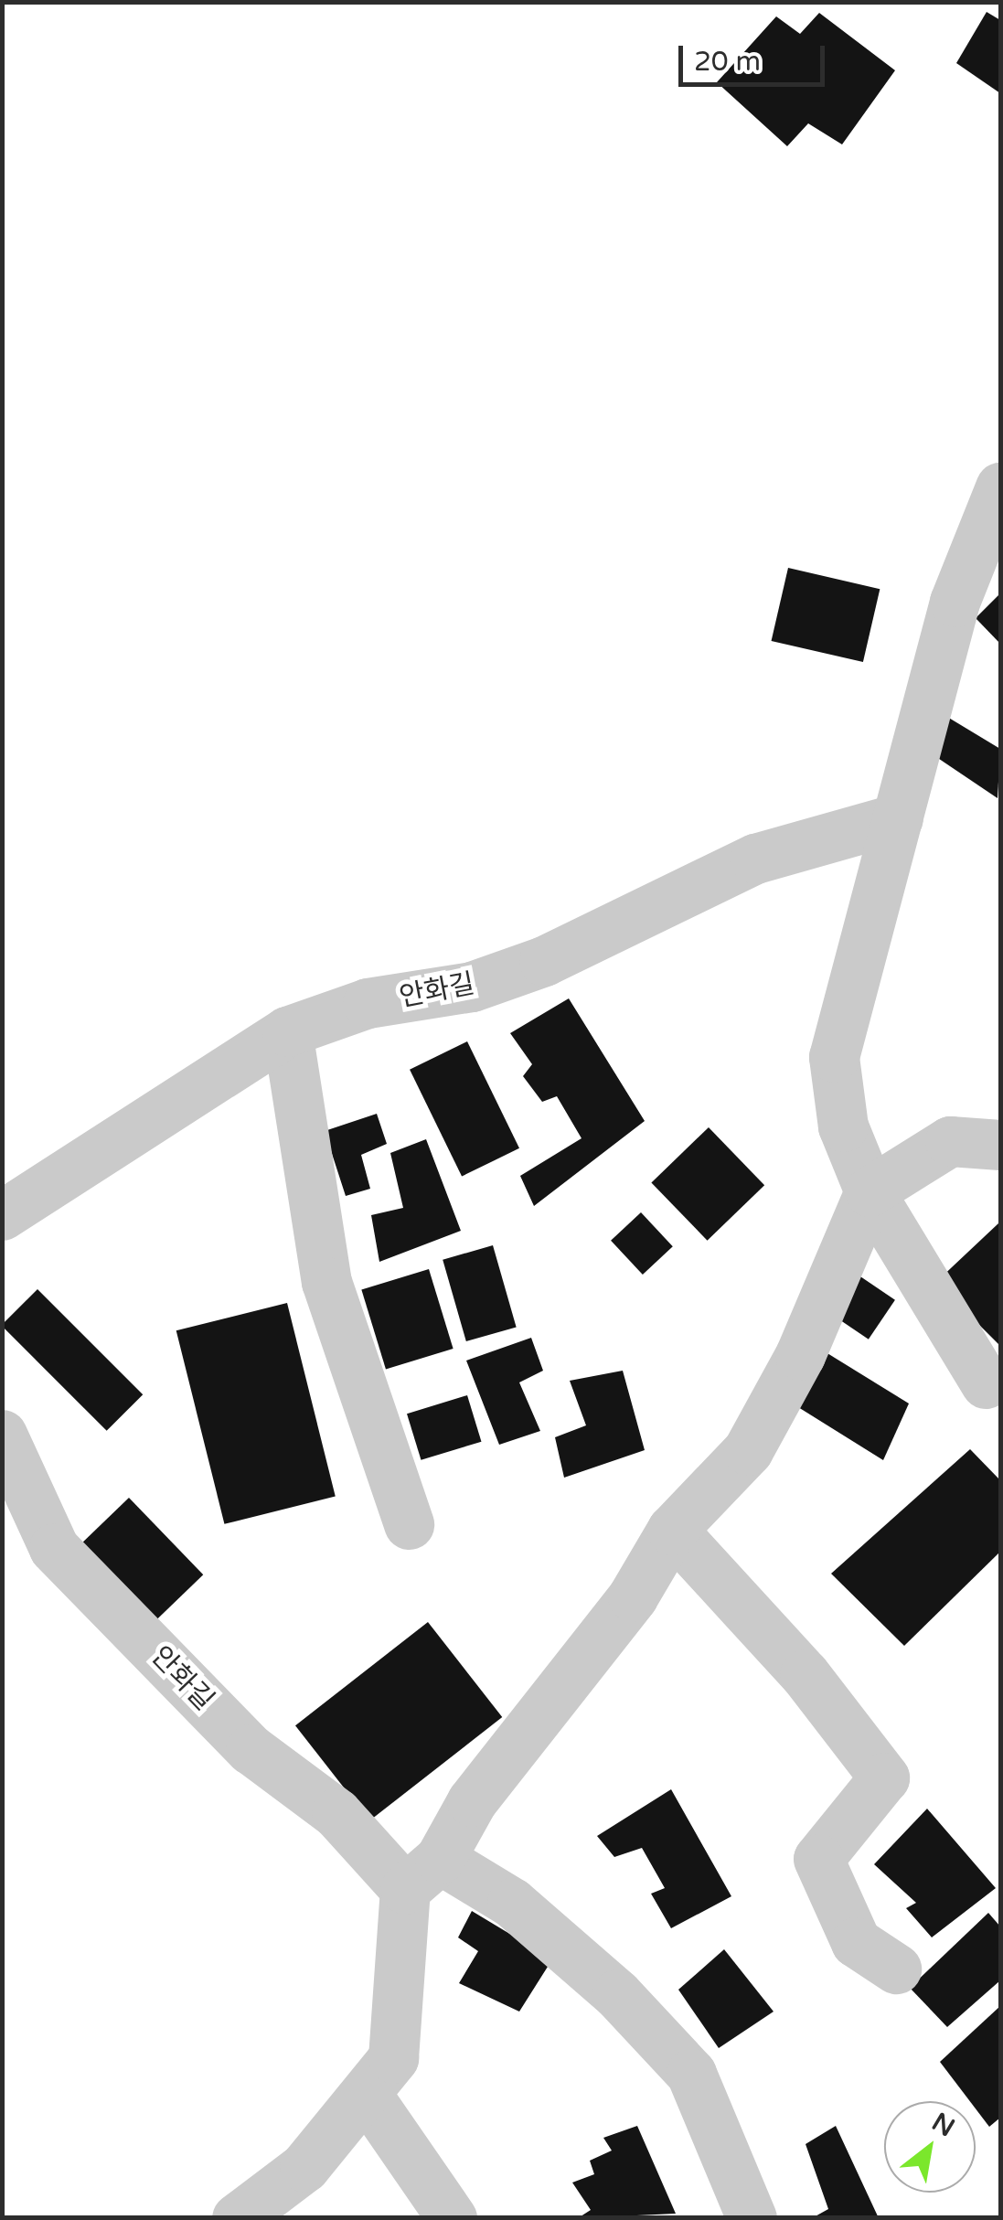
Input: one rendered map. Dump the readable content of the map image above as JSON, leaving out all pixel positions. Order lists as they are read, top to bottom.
{
  "streets": {
    "street": ["안화길"]
  },
  "scale_bar": "20 m",
  "north": "top right"
}
